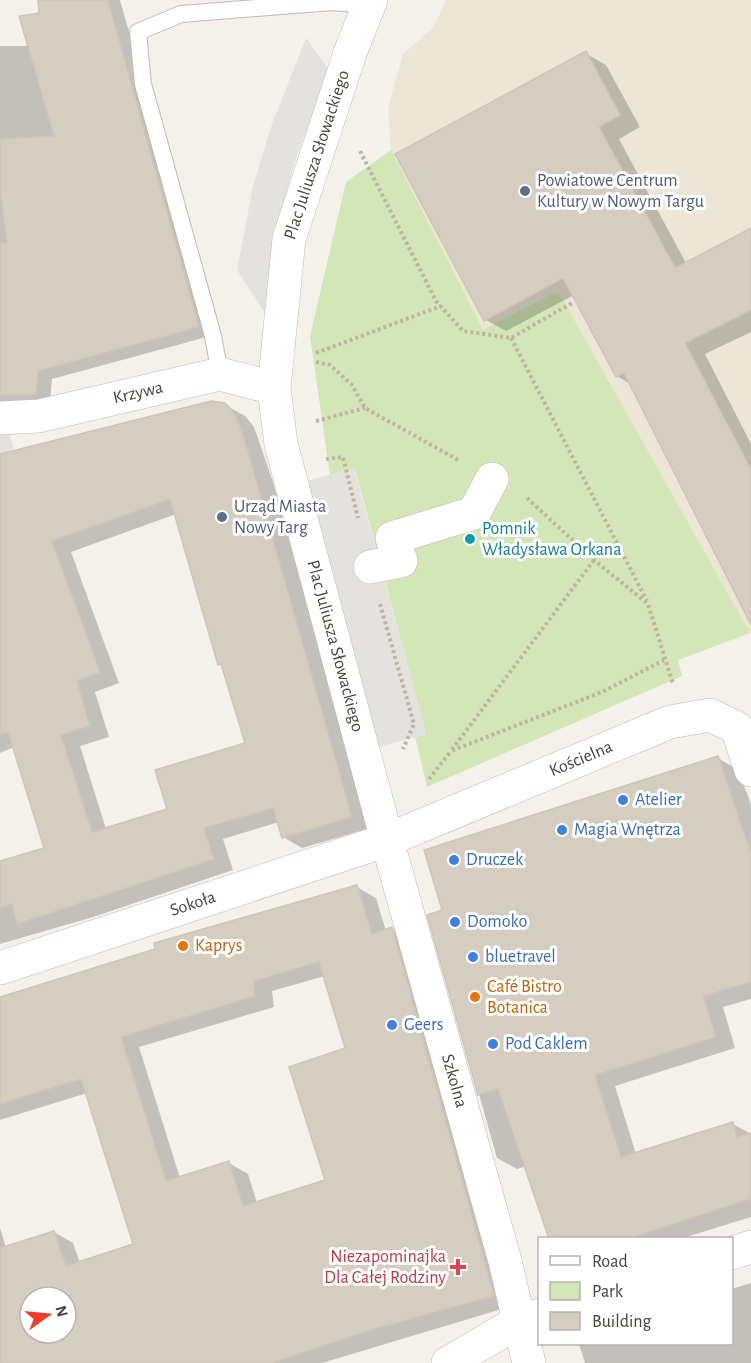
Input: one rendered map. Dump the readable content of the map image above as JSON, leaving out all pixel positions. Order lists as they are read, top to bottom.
{
  "streets": {
    "street": [
      "Plac Juliusza Słowackiego",
      "Krzywa",
      "Kościelna",
      "Sokoła",
      "Szkolna"
    ]
  },
  "crossings": [
    ["Plac Juliusza Słowackiego", "Krzywa"],
    ["Plac Juliusza Słowackiego", "Kościelna"],
    ["Plac Juliusza Słowackiego", "Sokoła"],
    ["Plac Juliusza Słowackiego", "Szkolna"],
    ["Kościelna", "Sokoła"],
    ["Kościelna", "Szkolna"],
    ["Sokoła", "Szkolna"]
  ],
  "places": {
    "other": [
      "Powiatowe Centrum Kultury w Nowym Targu",
      "Urząd Miasta Nowy Targ",
      "Pomnik Władysława Orkana",
      "Atelier",
      "Magia Wnętrza",
      "Druczek",
      "Domoko",
      "Kaprys",
      "bluetravel",
      "Café Bistro Botanica",
      "Geers",
      "Pod Caklem"
    ],
    "health": ["Niezapominajka Dla Całej Rodziny"]
  },
  "legend": ["Road", "Park", "Building"],
  "north": "right"
}
